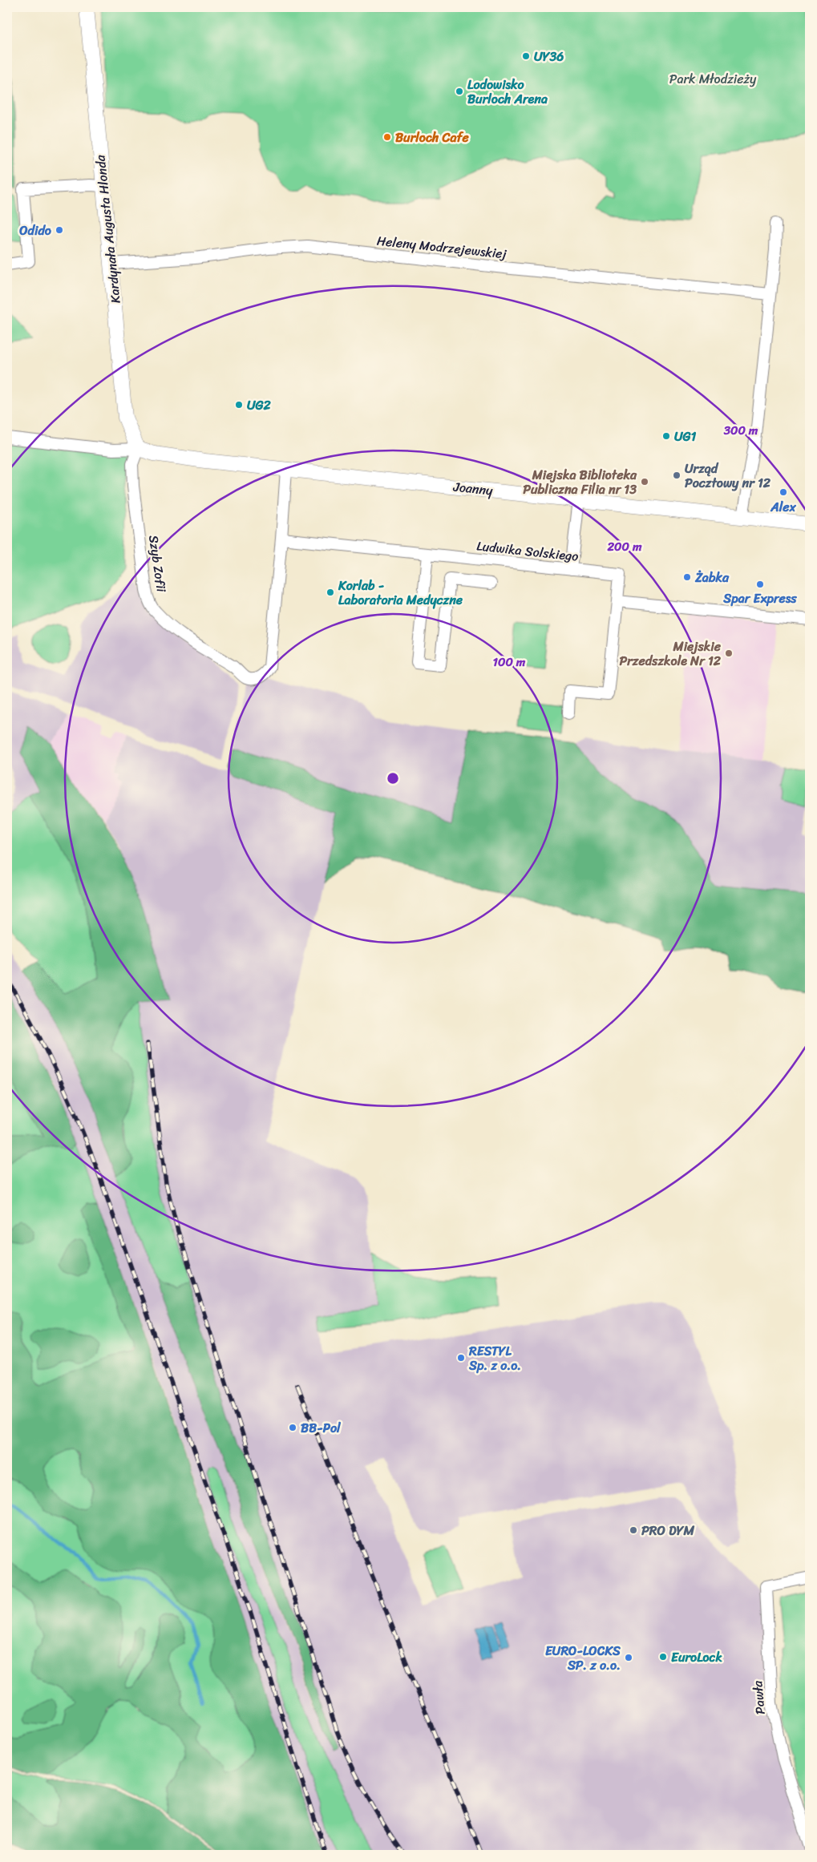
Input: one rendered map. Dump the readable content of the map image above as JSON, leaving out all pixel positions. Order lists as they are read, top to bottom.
{
  "streets": {
    "street": [
      "Kardynała Augusta Hlonda",
      "Heleny Modrzejewskiej",
      "Joanny",
      "Ludwika Solskiego",
      "Szyb Zofii",
      "Pawła"
    ]
  },
  "crossings": [
    ["Kardynała Augusta Hlonda", "Heleny Modrzejewskiej"],
    ["Kardynała Augusta Hlonda", "Joanny"],
    ["Kardynała Augusta Hlonda", "Szyb Zofii"],
    ["Joanny", "Szyb Zofii"],
    ["Ludwika Solskiego", "Szyb Zofii"]
  ],
  "parks": ["Park Młodzieży"],
  "places": [
    "UY36",
    "Lodowisko Burloch Arena",
    "Burloch Cafe",
    "Odido",
    "UG2",
    "UG1",
    "Urząd Pocztowy nr 12",
    "Miejska Biblioteka Publiczna Filia nr 13",
    "Alex",
    "Żabka",
    "Spar Express",
    "Korlab - Laboratoria Medyczne",
    "Miejskie Przedszkole Nr 12",
    "RESTYL Sp. z o.o.",
    "BB-Pol",
    "PRO DYM",
    "EuroLock",
    "EURO-LOCKS SP. z o.o."
  ],
  "rings": ["300 m", "200 m", "100 m"]
}
